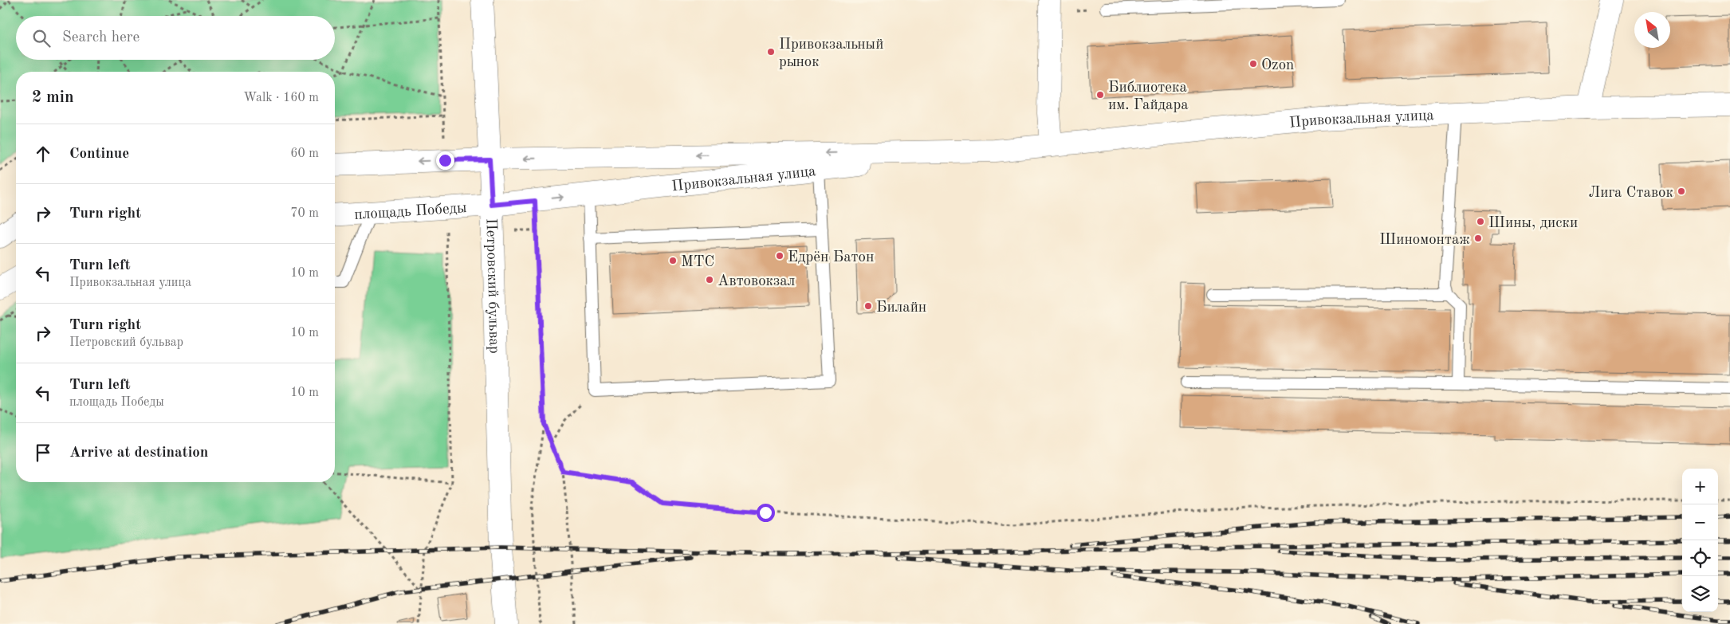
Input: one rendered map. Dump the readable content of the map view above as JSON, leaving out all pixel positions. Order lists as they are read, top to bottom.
{
  "streets": {
    "street": ["Привокзальная улица", "площадь Победы", "Петровский бульвар"]
  },
  "crossings": [
    ["Привокзальная улица", "площадь Победы"],
    ["Привокзальная улица", "Петровский бульвар"],
    ["площадь Победы", "Петровский бульвар"]
  ],
  "places": [
    "Привокзальный рынок",
    "Ozon",
    "Библиотека им. Гайдара",
    "Лига Ставок",
    "Шины, диски",
    "Шиномонтаж",
    "Едрён Батон",
    "МТС",
    "Автовокзал",
    "Билайн"
  ],
  "north": "top left",
  "page": {
    "search": "Search here",
    "heading": ["2 min", "Walk · 160 m"],
    "list": [
      ["Continue", "60 m"],
      ["Turn right", "70 m"],
      ["Turn left", "Привокзальная улица", "10 m"],
      ["Turn right", "Петровский бульвар", "10 m"],
      ["Turn left", "площадь Победы", "10 m"],
      "Arrive at destination"
    ],
    "map_buttons": ["+", "−"]
  }
}
